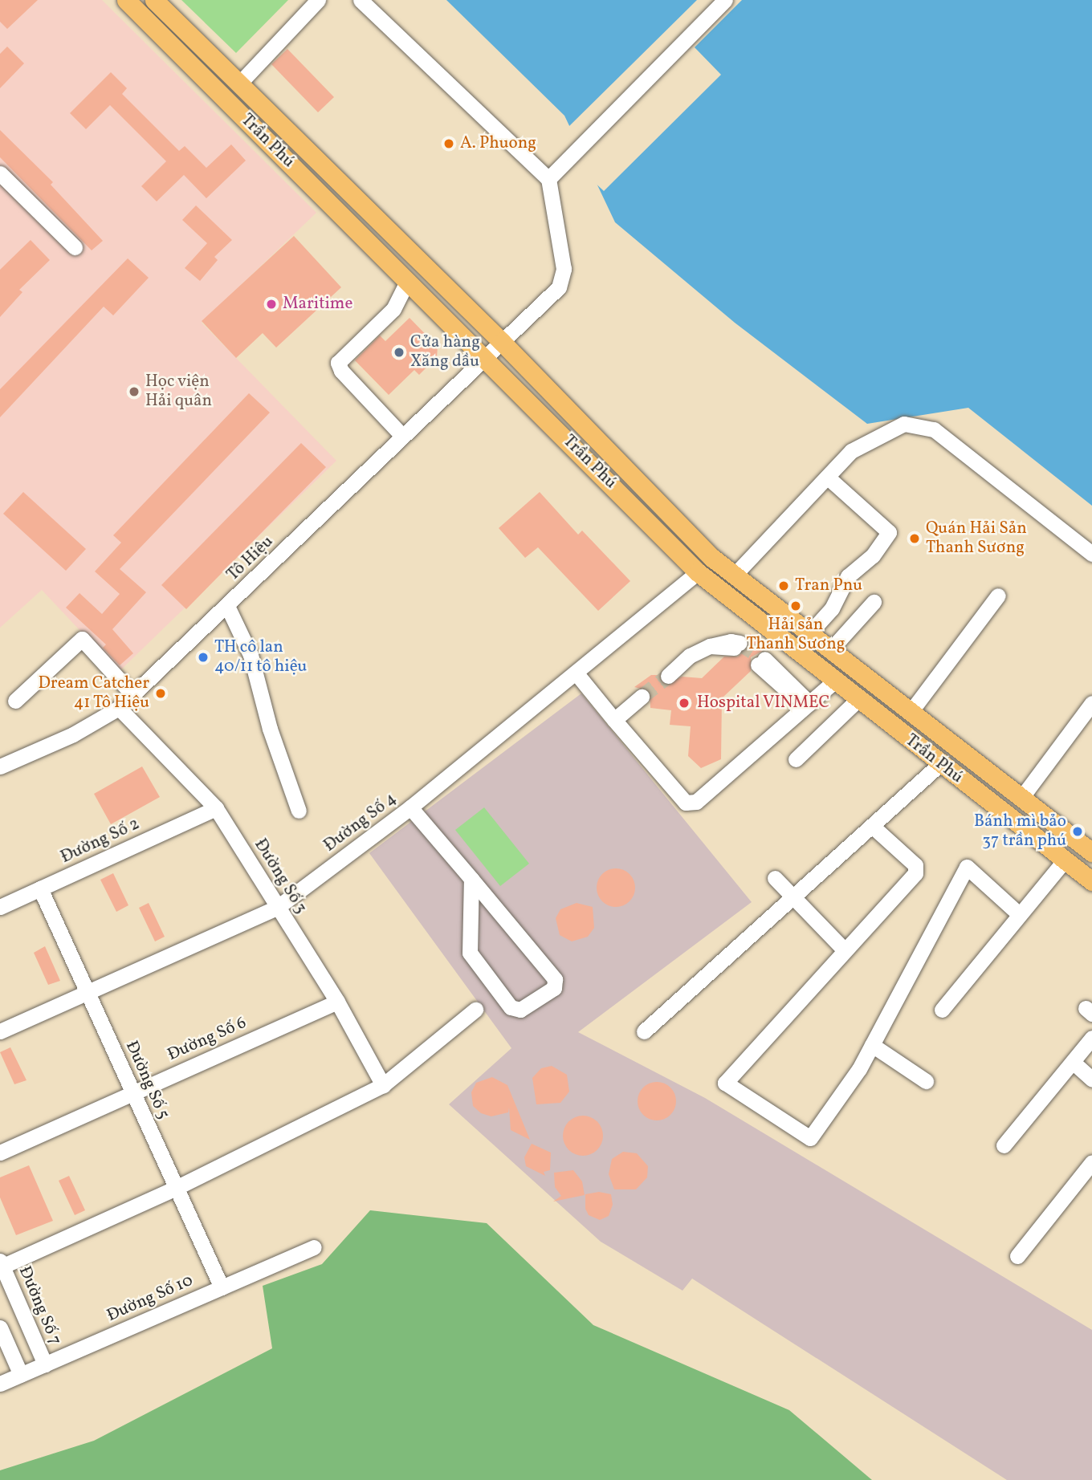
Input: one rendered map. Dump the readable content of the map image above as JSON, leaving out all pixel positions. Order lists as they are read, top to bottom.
{
  "streets": {
    "main road": ["Trần Phú"],
    "street": [
      "Tô Hiệu",
      "Đường Số 4",
      "Đường Số 2",
      "Đường Số 3",
      "Đường Số 6",
      "Đường Số 5",
      "Đường Số 10",
      "Đường Số 7"
    ]
  },
  "crossings": [
    ["Trần Phú", "Tô Hiệu"],
    ["Trần Phú", "Đường Số 4"],
    ["Tô Hiệu", "Đường Số 3"],
    ["Đường Số 4", "Đường Số 3"],
    ["Đường Số 4", "Đường Số 5"],
    ["Đường Số 2", "Đường Số 3"],
    ["Đường Số 2", "Đường Số 5"],
    ["Đường Số 3", "Đường Số 6"],
    ["Đường Số 6", "Đường Số 5"],
    ["Đường Số 5", "Đường Số 10"],
    ["Đường Số 10", "Đường Số 7"]
  ],
  "places": [
    "A. Phuong",
    "Maritime",
    "Cửa hàng Xăng dầu",
    "Học viện Hải quân",
    "Quán Hải Sản Thanh Sương",
    "Tran Pnu",
    "Hải sản Thanh Sương",
    "TH cô lan 40/11 tô hiệu",
    "Dream Catcher 41 Tô Hiệu",
    "Hospital VINMEC",
    "Bánh mì bảo 37 trần phú"
  ]
}
